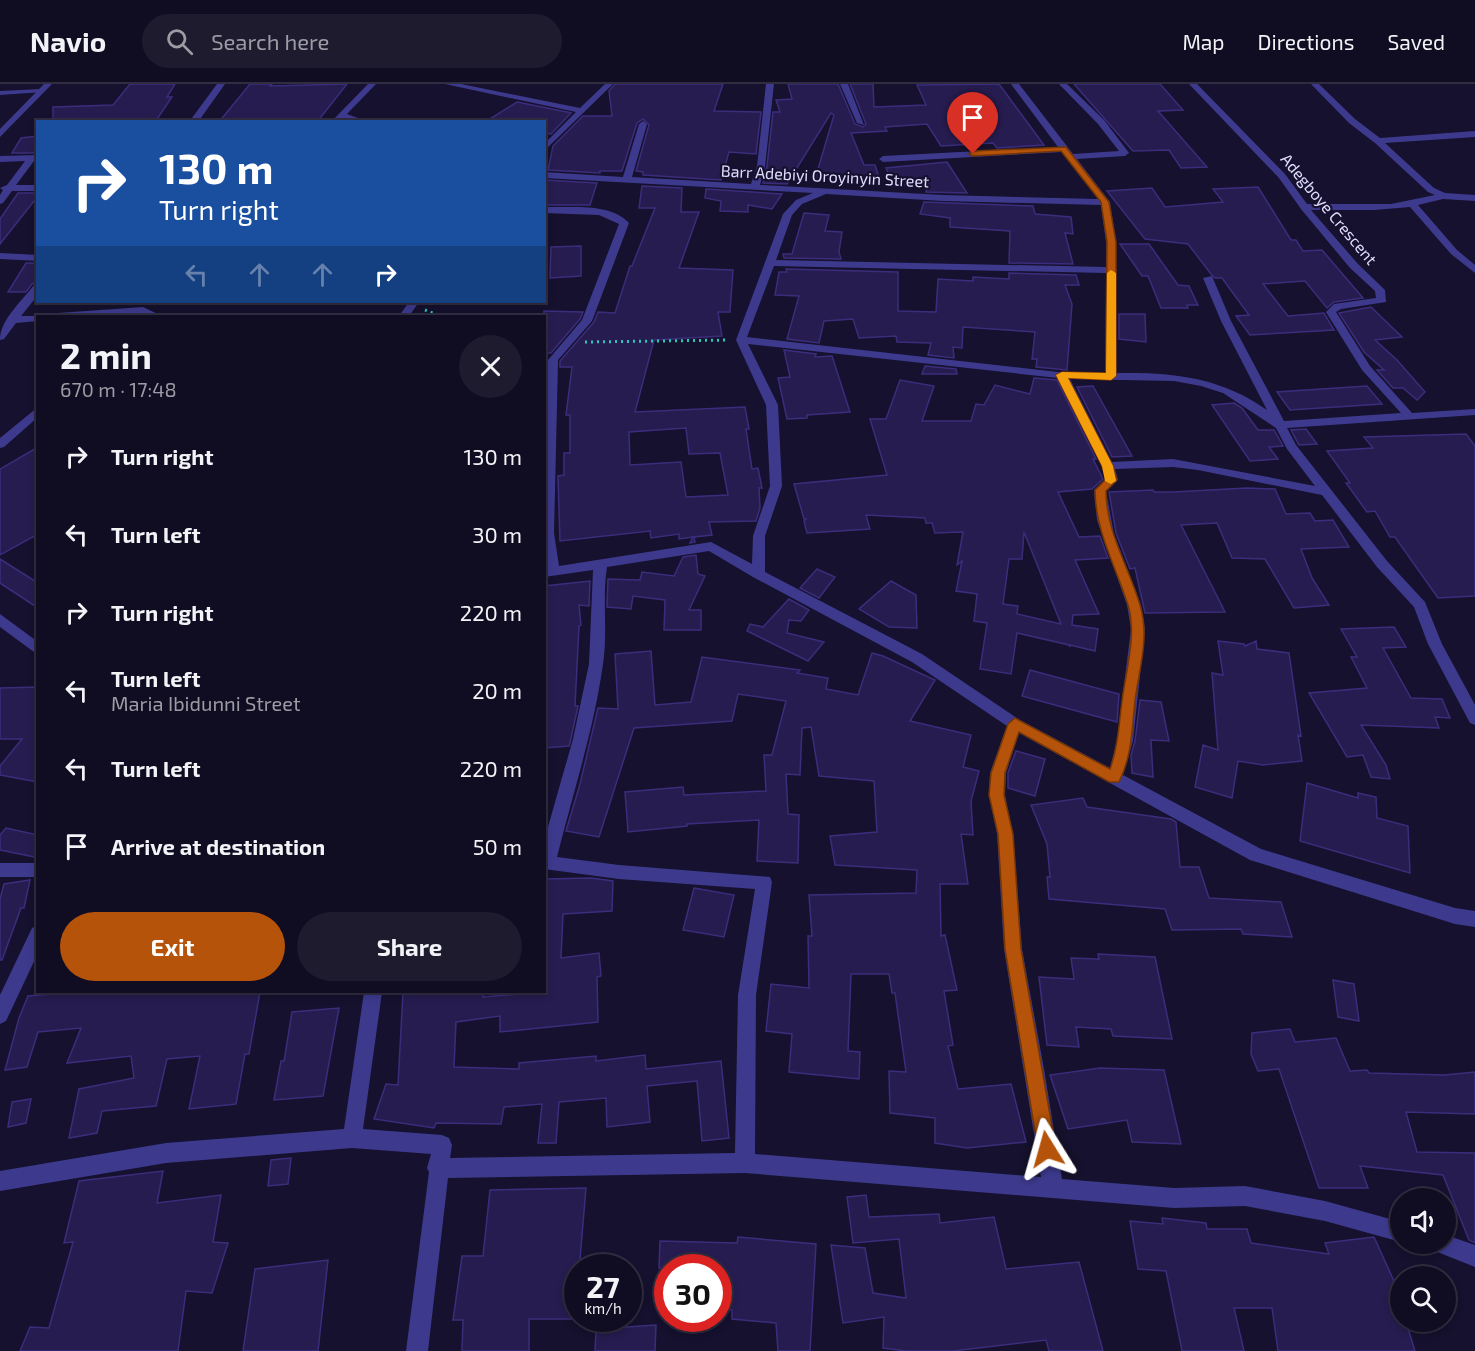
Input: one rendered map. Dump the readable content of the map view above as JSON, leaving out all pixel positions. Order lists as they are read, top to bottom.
{
  "streets": {
    "street": ["Barr Adebiyi Oroyinyin Street", "Adegboye Crescent"]
  },
  "page": {
    "header": "Navio",
    "search": "Search here",
    "nav": ["Map", "Directions", "Saved"],
    "turn": ["130 m", "Turn right"],
    "heading": ["2 min", "670 m · 17:48"],
    "list": [
      {
        "name": "Turn right",
        "value": "130 m"
      },
      {
        "name": "Turn left",
        "value": "30 m"
      },
      {
        "name": "Turn right",
        "value": "220 m"
      },
      {
        "name": "Turn left",
        "note": "Maria Ibidunni Street",
        "value": "20 m"
      },
      {
        "name": "Turn left",
        "value": "220 m"
      },
      {
        "name": "Arrive at destination",
        "value": "50 m"
      }
    ],
    "buttons": ["Exit", "Share"],
    "speed": "27 km/h",
    "limit": "30"
  }
}
